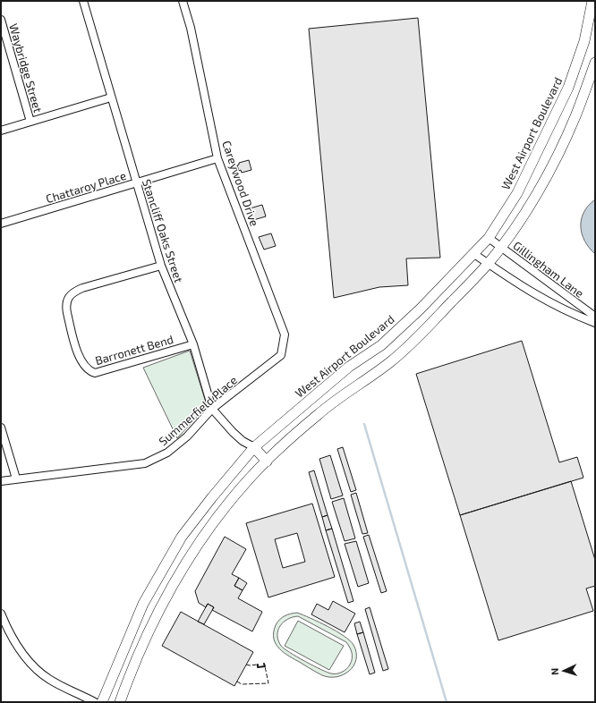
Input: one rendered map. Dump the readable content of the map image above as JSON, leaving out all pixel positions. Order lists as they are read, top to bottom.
{
  "streets": {
    "main road": ["West Airport Boulevard"],
    "street": [
      "Waybridge Street",
      "Careywood Drive",
      "Chattaroy Place",
      "Stancliff Oaks Street",
      "Gillingham Lane",
      "Barronett Bend",
      "Summerfield Place"
    ]
  },
  "crossings": [
    ["West Airport Boulevard", "Stancliff Oaks Street"],
    ["West Airport Boulevard", "Gillingham Lane"],
    ["Careywood Drive", "Chattaroy Place"],
    ["Careywood Drive", "Summerfield Place"],
    ["Chattaroy Place", "Stancliff Oaks Street"],
    ["Stancliff Oaks Street", "Barronett Bend"],
    ["Stancliff Oaks Street", "Summerfield Place"]
  ],
  "north": "left"
}
